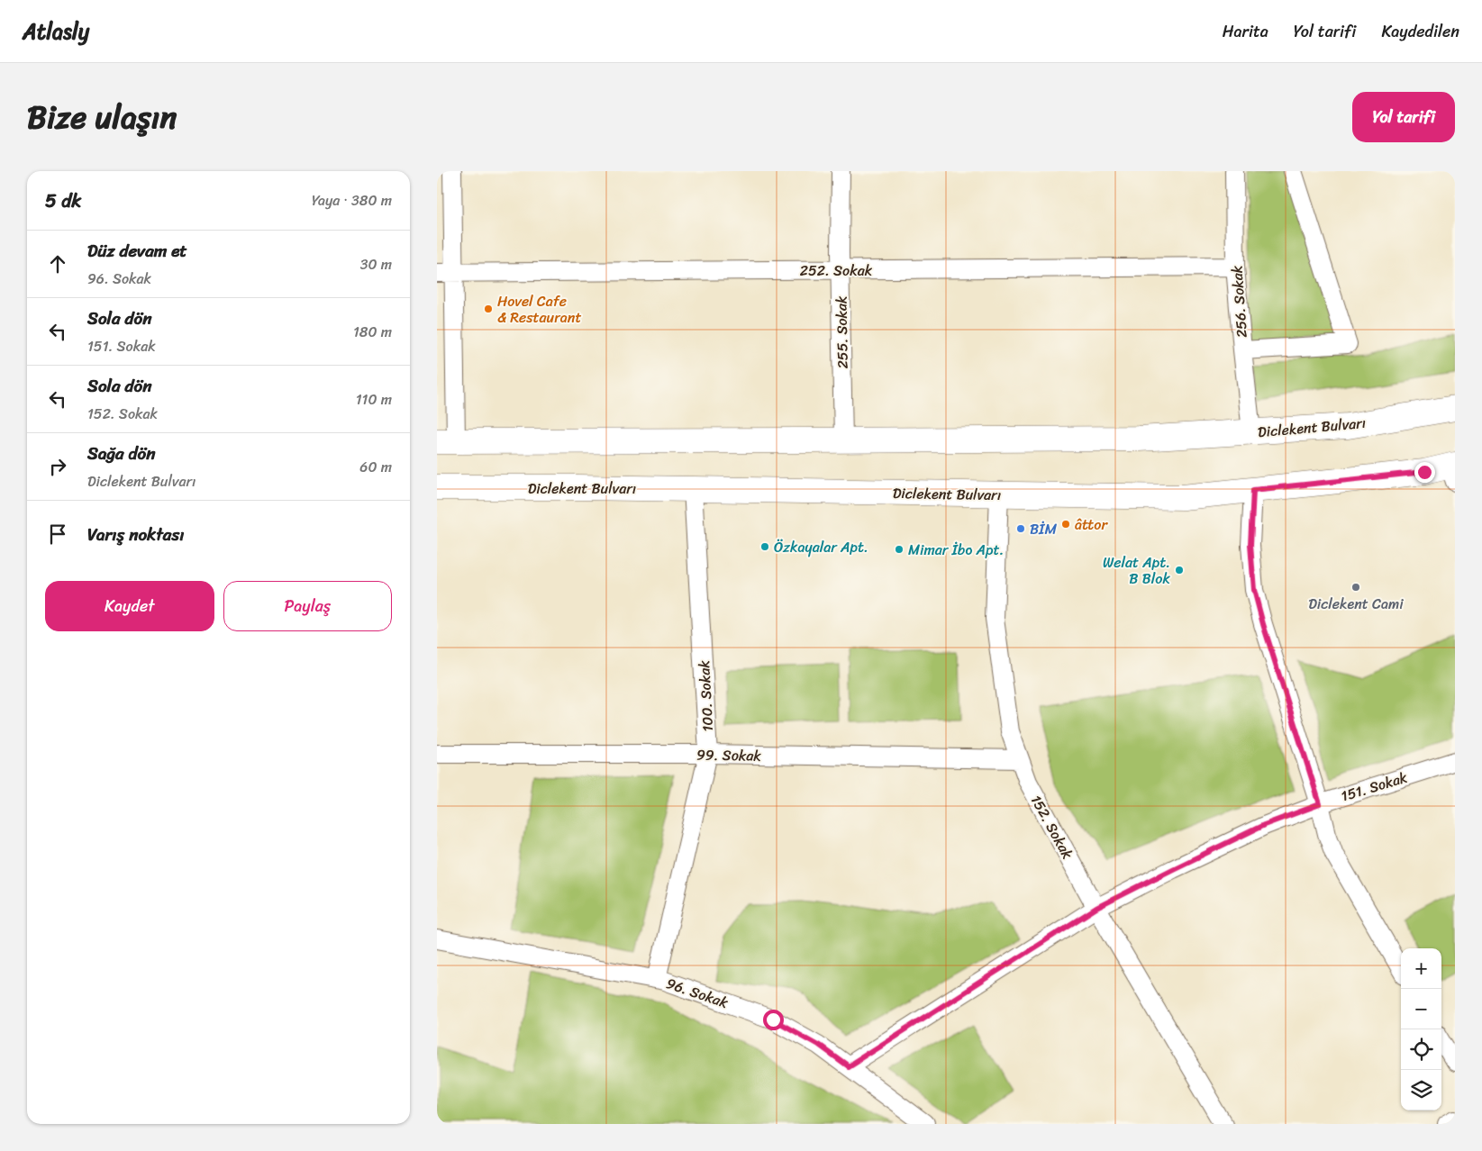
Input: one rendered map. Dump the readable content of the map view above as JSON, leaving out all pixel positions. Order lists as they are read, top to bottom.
{
  "streets": {
    "main road": ["Diclekent Bulvarı"],
    "street": [
      "252. Sokak",
      "256. Sokak",
      "255. Sokak",
      "100. Sokak",
      "99. Sokak",
      "151. Sokak",
      "152. Sokak",
      "96. Sokak"
    ]
  },
  "crossings": [
    ["252. Sokak", "256. Sokak"],
    ["252. Sokak", "255. Sokak"],
    ["256. Sokak", "Diclekent Bulvarı"],
    ["255. Sokak", "Diclekent Bulvarı"],
    ["Diclekent Bulvarı", "100. Sokak"],
    ["Diclekent Bulvarı", "152. Sokak"],
    ["100. Sokak", "99. Sokak"],
    ["100. Sokak", "96. Sokak"],
    ["99. Sokak", "152. Sokak"],
    ["151. Sokak", "152. Sokak"],
    ["151. Sokak", "96. Sokak"]
  ],
  "places": [
    "Hovel Cafe & Restaurant",
    "âttor",
    "BİM",
    "Özkayalar Apt.",
    "Mimar İbo Apt.",
    "Welat Apt. B Blok",
    "Diclekent Cami"
  ],
  "page": {
    "header": "Atlasly",
    "nav": ["Harita", "Yol tarifi", "Kaydedilen"],
    "title": "Bize ulaşın",
    "buttons": [
      "Yol tarifi",
      ["Kaydet", "Paylaş"]
    ],
    "heading": ["5 dk", "Yaya · 380 m"],
    "list": [
      ["Düz devam et", "96. Sokak", "30 m"],
      ["Sola dön", "151. Sokak", "180 m"],
      ["Sola dön", "152. Sokak", "110 m"],
      ["Sağa dön", "Diclekent Bulvarı", "60 m"],
      "Varış noktası"
    ],
    "map_buttons": ["+", "−"]
  }
}
